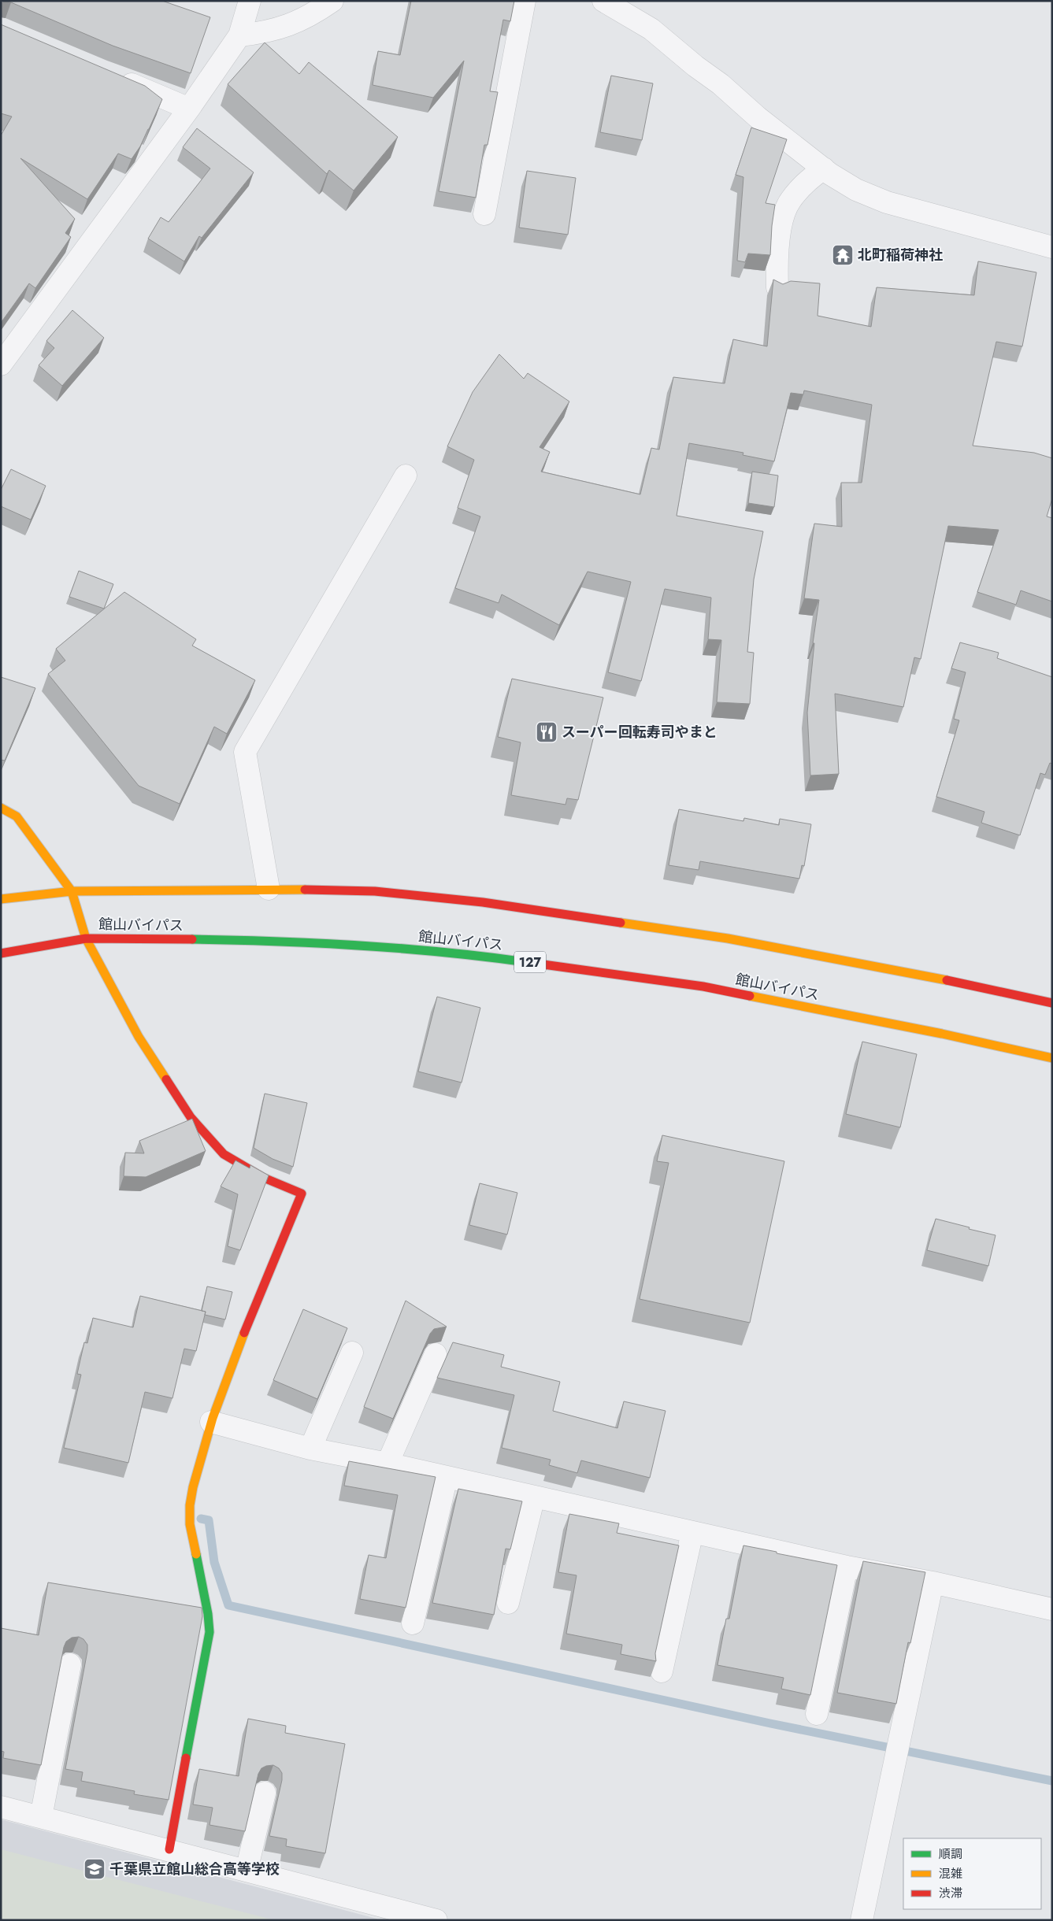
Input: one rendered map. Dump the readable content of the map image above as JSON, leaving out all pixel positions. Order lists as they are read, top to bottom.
{
  "streets": {
    "main road": ["館山バイパス", "127"]
  },
  "places": {
    "temple": ["北町稲荷神社"],
    "restaurant": ["スーパー回転寿司やまと"],
    "school or university": ["千葉県立館山総合高等学校"]
  },
  "legend": ["順調", "混雑", "渋滞"]
}
